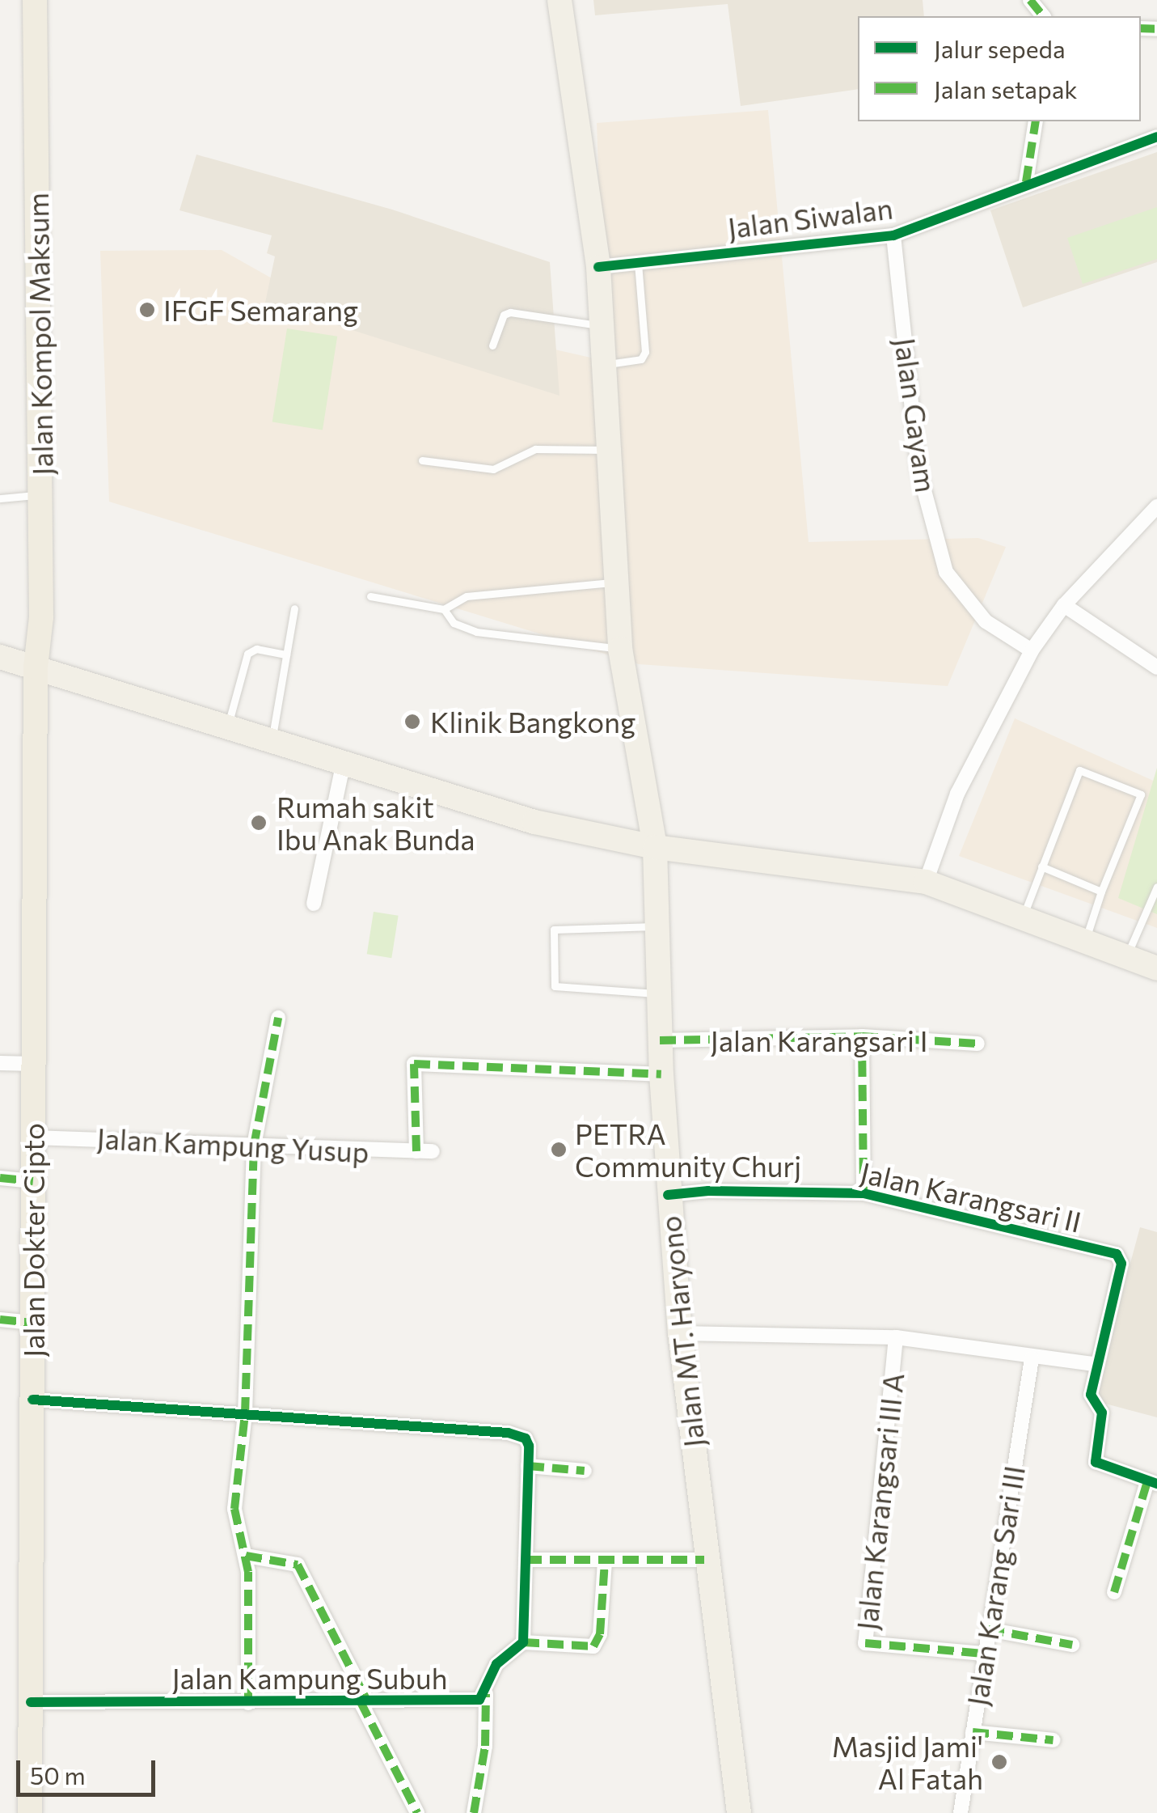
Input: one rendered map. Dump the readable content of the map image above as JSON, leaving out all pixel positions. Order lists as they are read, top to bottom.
{
  "streets": {
    "highway": ["Jalan Kompol Maksum", "Jalan Dokter Cipto"],
    "main road": ["Jalan MT. Haryono"],
    "street": [
      "Jalan Siwalan",
      "Jalan Gayam",
      "Jalan Karangsari I",
      "Jalan Kampung Yusup",
      "Jalan Karangsari II",
      "Jalan Karangsari III A",
      "Jalan Karang Sari III",
      "Jalan Kampung Subuh"
    ]
  },
  "crossings": [
    ["Jalan Siwalan", "Jalan Gayam"],
    ["Jalan Siwalan", "Jalan MT. Haryono"],
    ["Jalan Kompol Maksum", "Jalan Dokter Cipto"],
    ["Jalan Karangsari I", "Jalan Karangsari II"],
    ["Jalan Karangsari I", "Jalan MT. Haryono"],
    ["Jalan Kampung Yusup", "Jalan Dokter Cipto"],
    ["Jalan Kampung Yusup", "Jalan MT. Haryono"],
    ["Jalan Karangsari II", "Jalan MT. Haryono"],
    ["Jalan Dokter Cipto", "Jalan Kampung Subuh"],
    ["Jalan Karangsari III A", "Jalan Karang Sari III"]
  ],
  "places": [
    "IFGF Semarang",
    "Klinik Bangkong",
    "Rumah sakit Ibu Anak Bunda",
    "PETRA Community Churj",
    "Masjid Jami' Al Fatah"
  ],
  "legend": ["Jalur sepeda", "Jalan setapak"],
  "scale_bar": "50 m"
}
